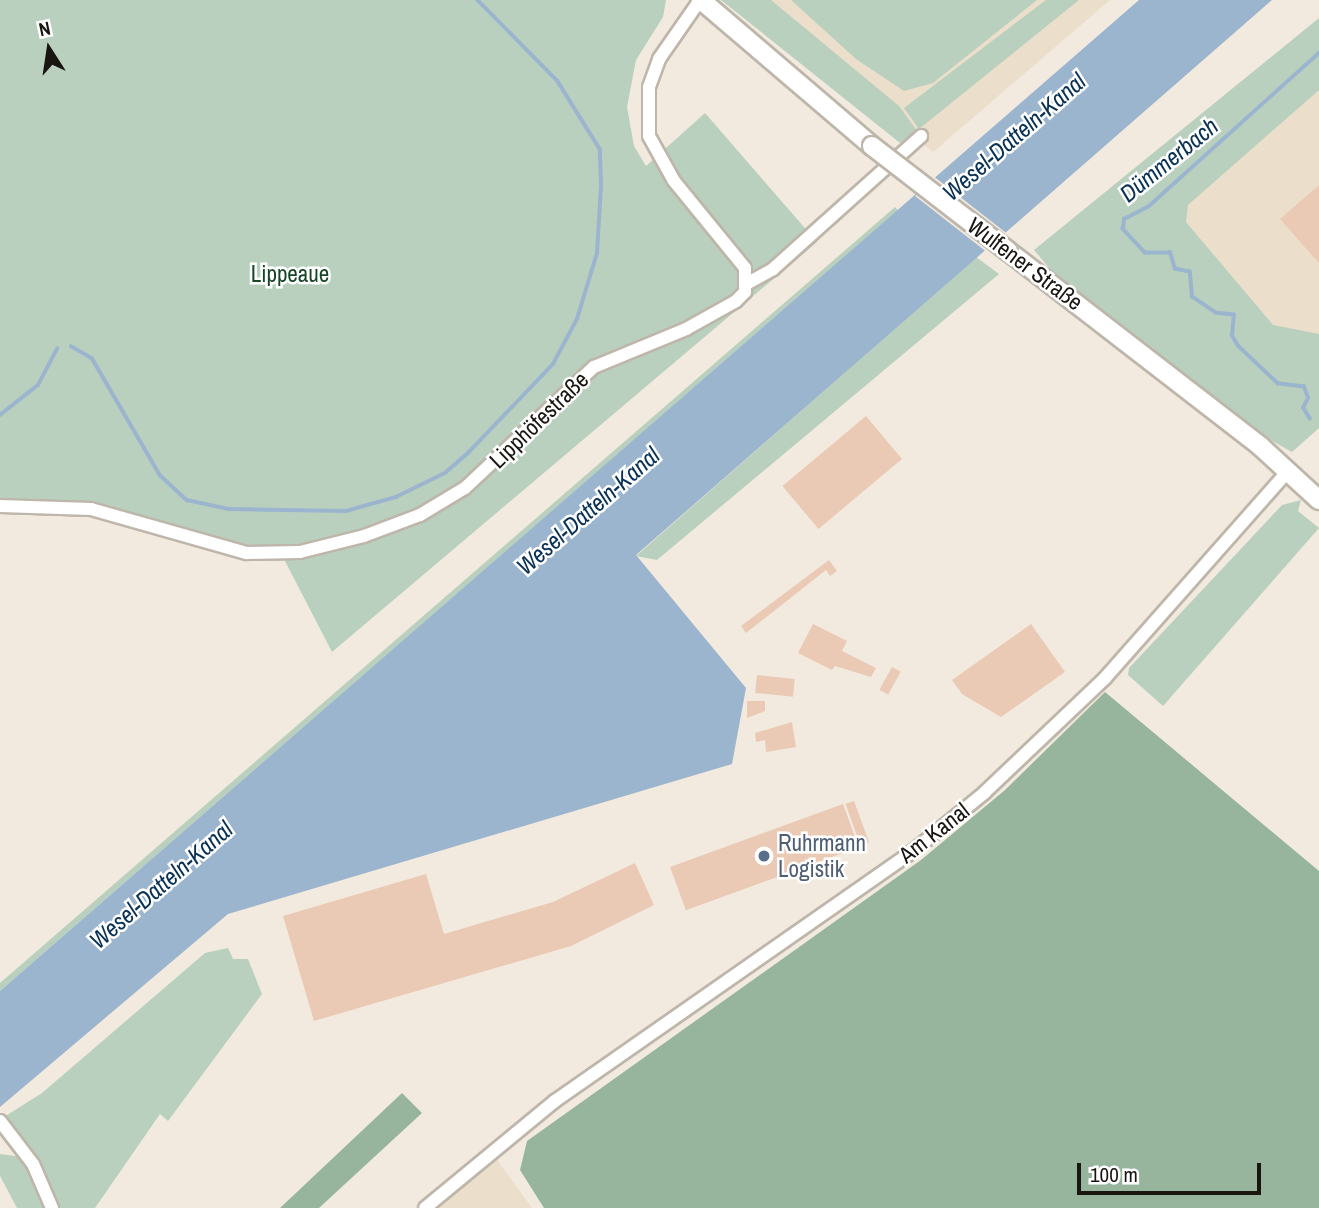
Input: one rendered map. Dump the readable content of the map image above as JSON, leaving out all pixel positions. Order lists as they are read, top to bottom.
{
  "streets": {
    "main road": ["Wulfener Straße"],
    "street": ["Lipphöfestraße", "Am Kanal"]
  },
  "crossings": [
    ["Wulfener Straße", "Am Kanal"]
  ],
  "water": ["Wesel-Datteln-Kanal", "Dümmerbach"],
  "parks": ["Lippeaue"],
  "places": ["Ruhrmann Logistik"],
  "scale_bar": "100 m",
  "north": "top"
}
